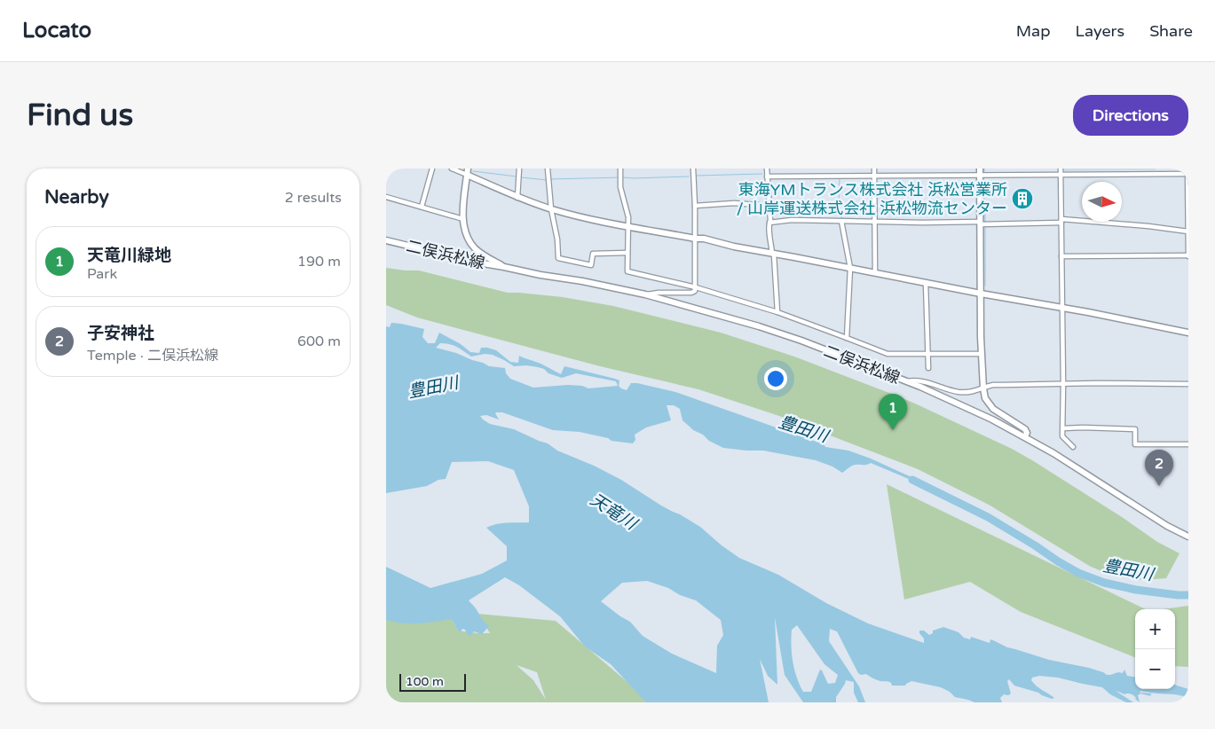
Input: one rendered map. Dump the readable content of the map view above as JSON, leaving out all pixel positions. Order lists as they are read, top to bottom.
{
  "streets": {
    "street": ["二俣浜松線"]
  },
  "water": ["豊田川", "天竜川"],
  "places": {
    "building": ["東海YMトランス株式会社 浜松営業所 / 山岸運送株式会社 浜松物流センター"]
  },
  "scale_bar": "100 m",
  "north": "right",
  "page": {
    "header": "Locato",
    "nav": ["Map", "Layers", "Share"],
    "buttons": "Directions",
    "title": "Find us",
    "heading": ["Nearby", "2 results"],
    "list": [
      {
        "mark": "1",
        "name": "天竜川緑地",
        "note": "Park",
        "value": "190 m"
      },
      {
        "mark": "2",
        "name": "子安神社",
        "note": "Temple · 二俣浜松線",
        "value": "600 m"
      }
    ],
    "pins": ["1", "2"],
    "map_buttons": ["+", "−"],
    "scale": "100 m"
  }
}
